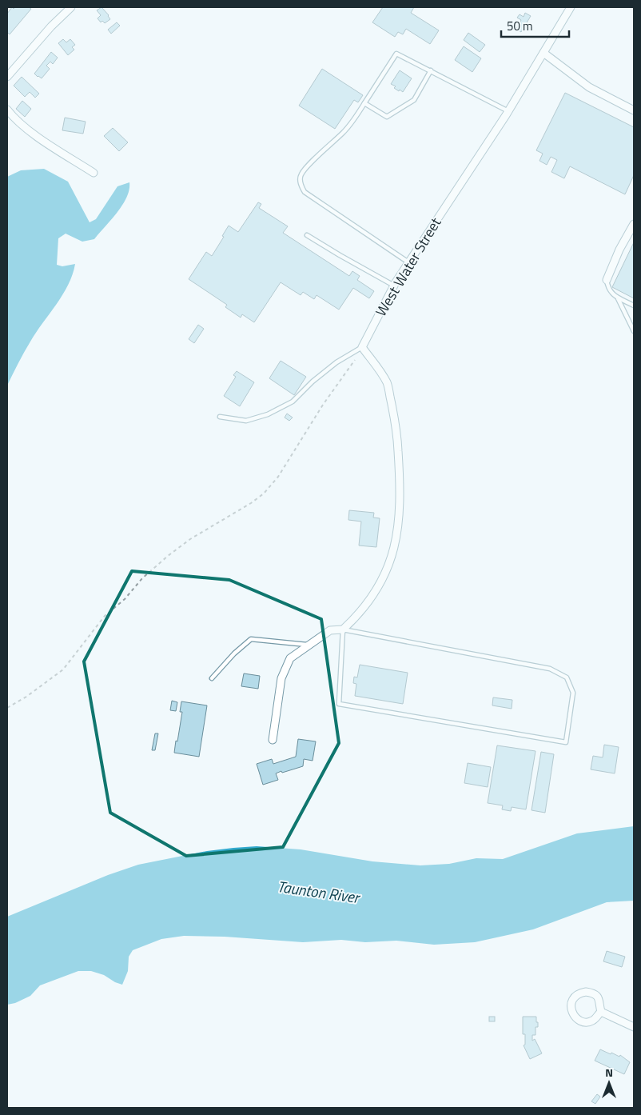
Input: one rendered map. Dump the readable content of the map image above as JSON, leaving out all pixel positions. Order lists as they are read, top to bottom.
{
  "streets": {
    "street": ["West Water Street"]
  },
  "water": ["Taunton River"],
  "scale_bar": "50 m",
  "north": "top"
}
